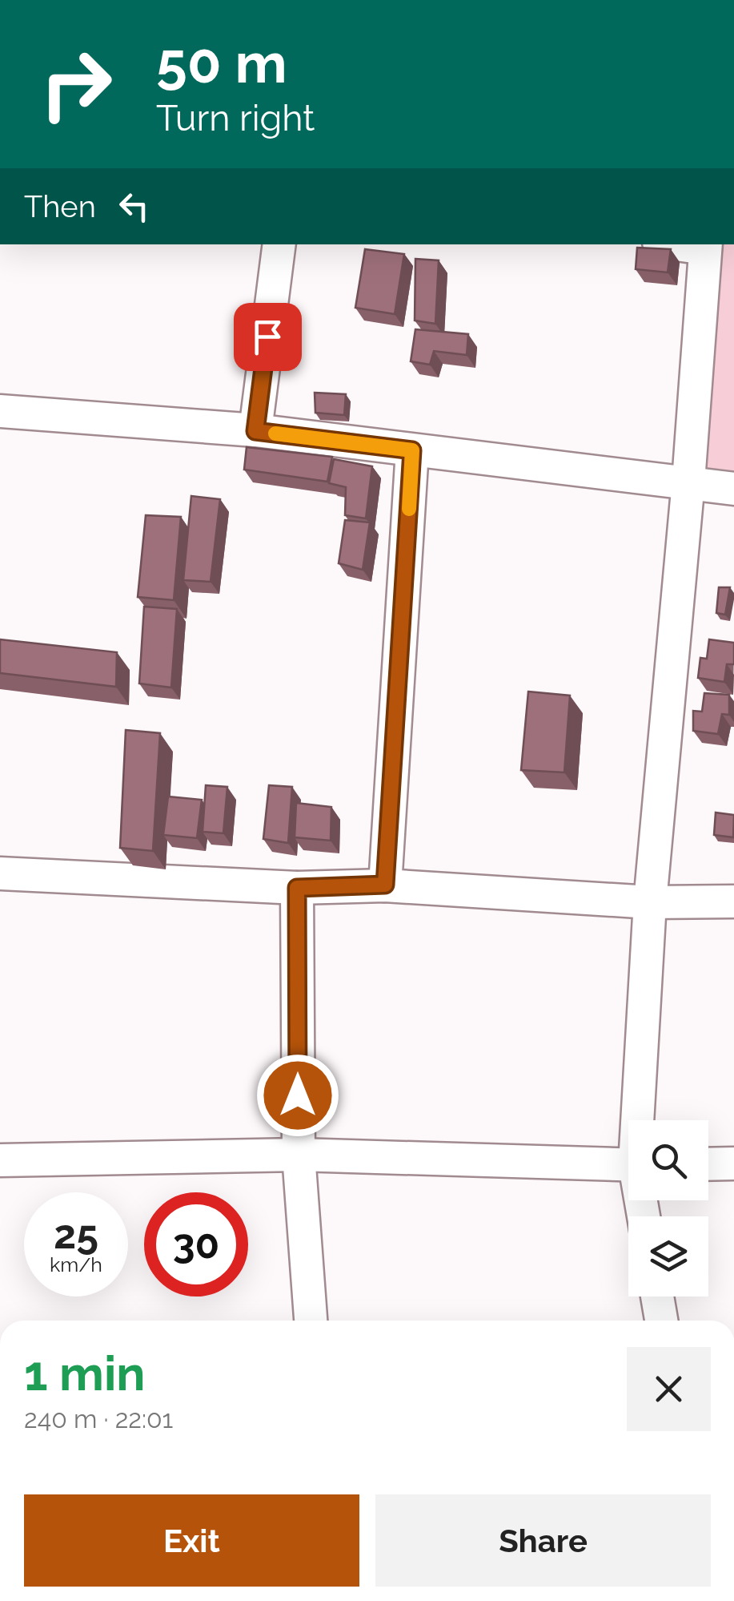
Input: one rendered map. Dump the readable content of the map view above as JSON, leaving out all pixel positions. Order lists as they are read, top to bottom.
{
  "page": {
    "turn": ["50 m", "Turn right"],
    "then": "Then",
    "speed": "25 km/h",
    "limit": "30",
    "heading": ["1 min", "240 m · 22:01"],
    "buttons": ["Exit", "Share"]
  }
}
